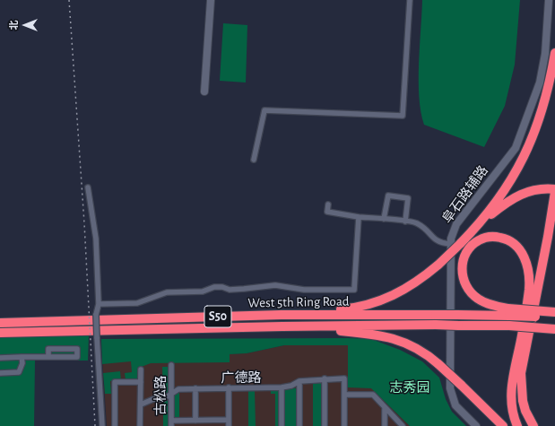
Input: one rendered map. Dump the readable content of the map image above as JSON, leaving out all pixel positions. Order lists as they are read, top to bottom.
{
  "streets": {
    "highway": ["West 5th Ring Road", "S50"],
    "main road": ["阜石路辅路"],
    "street": ["广德路", "古松路"]
  },
  "crossings": [
    ["广德路", "古松路"]
  ],
  "parks": ["志秀园"],
  "north": "left"
}
